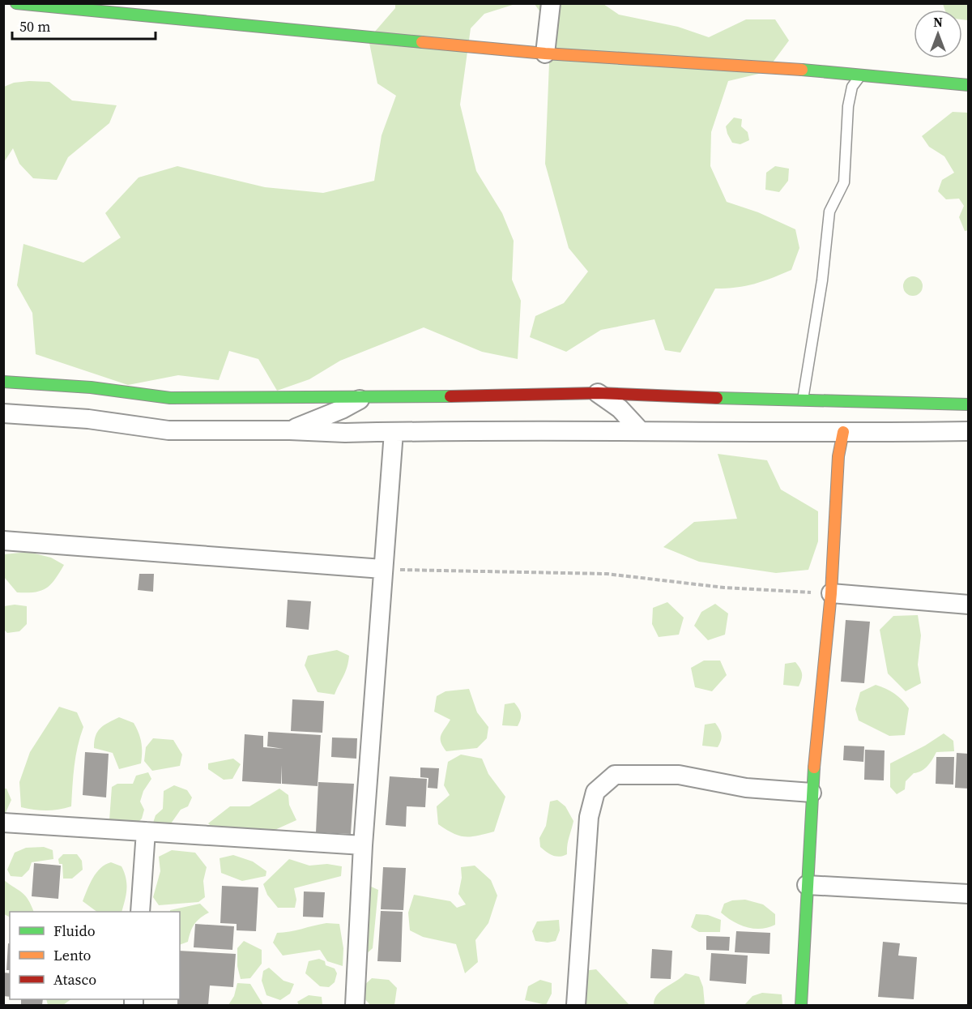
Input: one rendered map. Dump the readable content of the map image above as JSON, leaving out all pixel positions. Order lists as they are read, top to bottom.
{
  "legend": ["Fluido", "Lento", "Atasco"],
  "scale_bar": "50 m",
  "north": "top"
}
